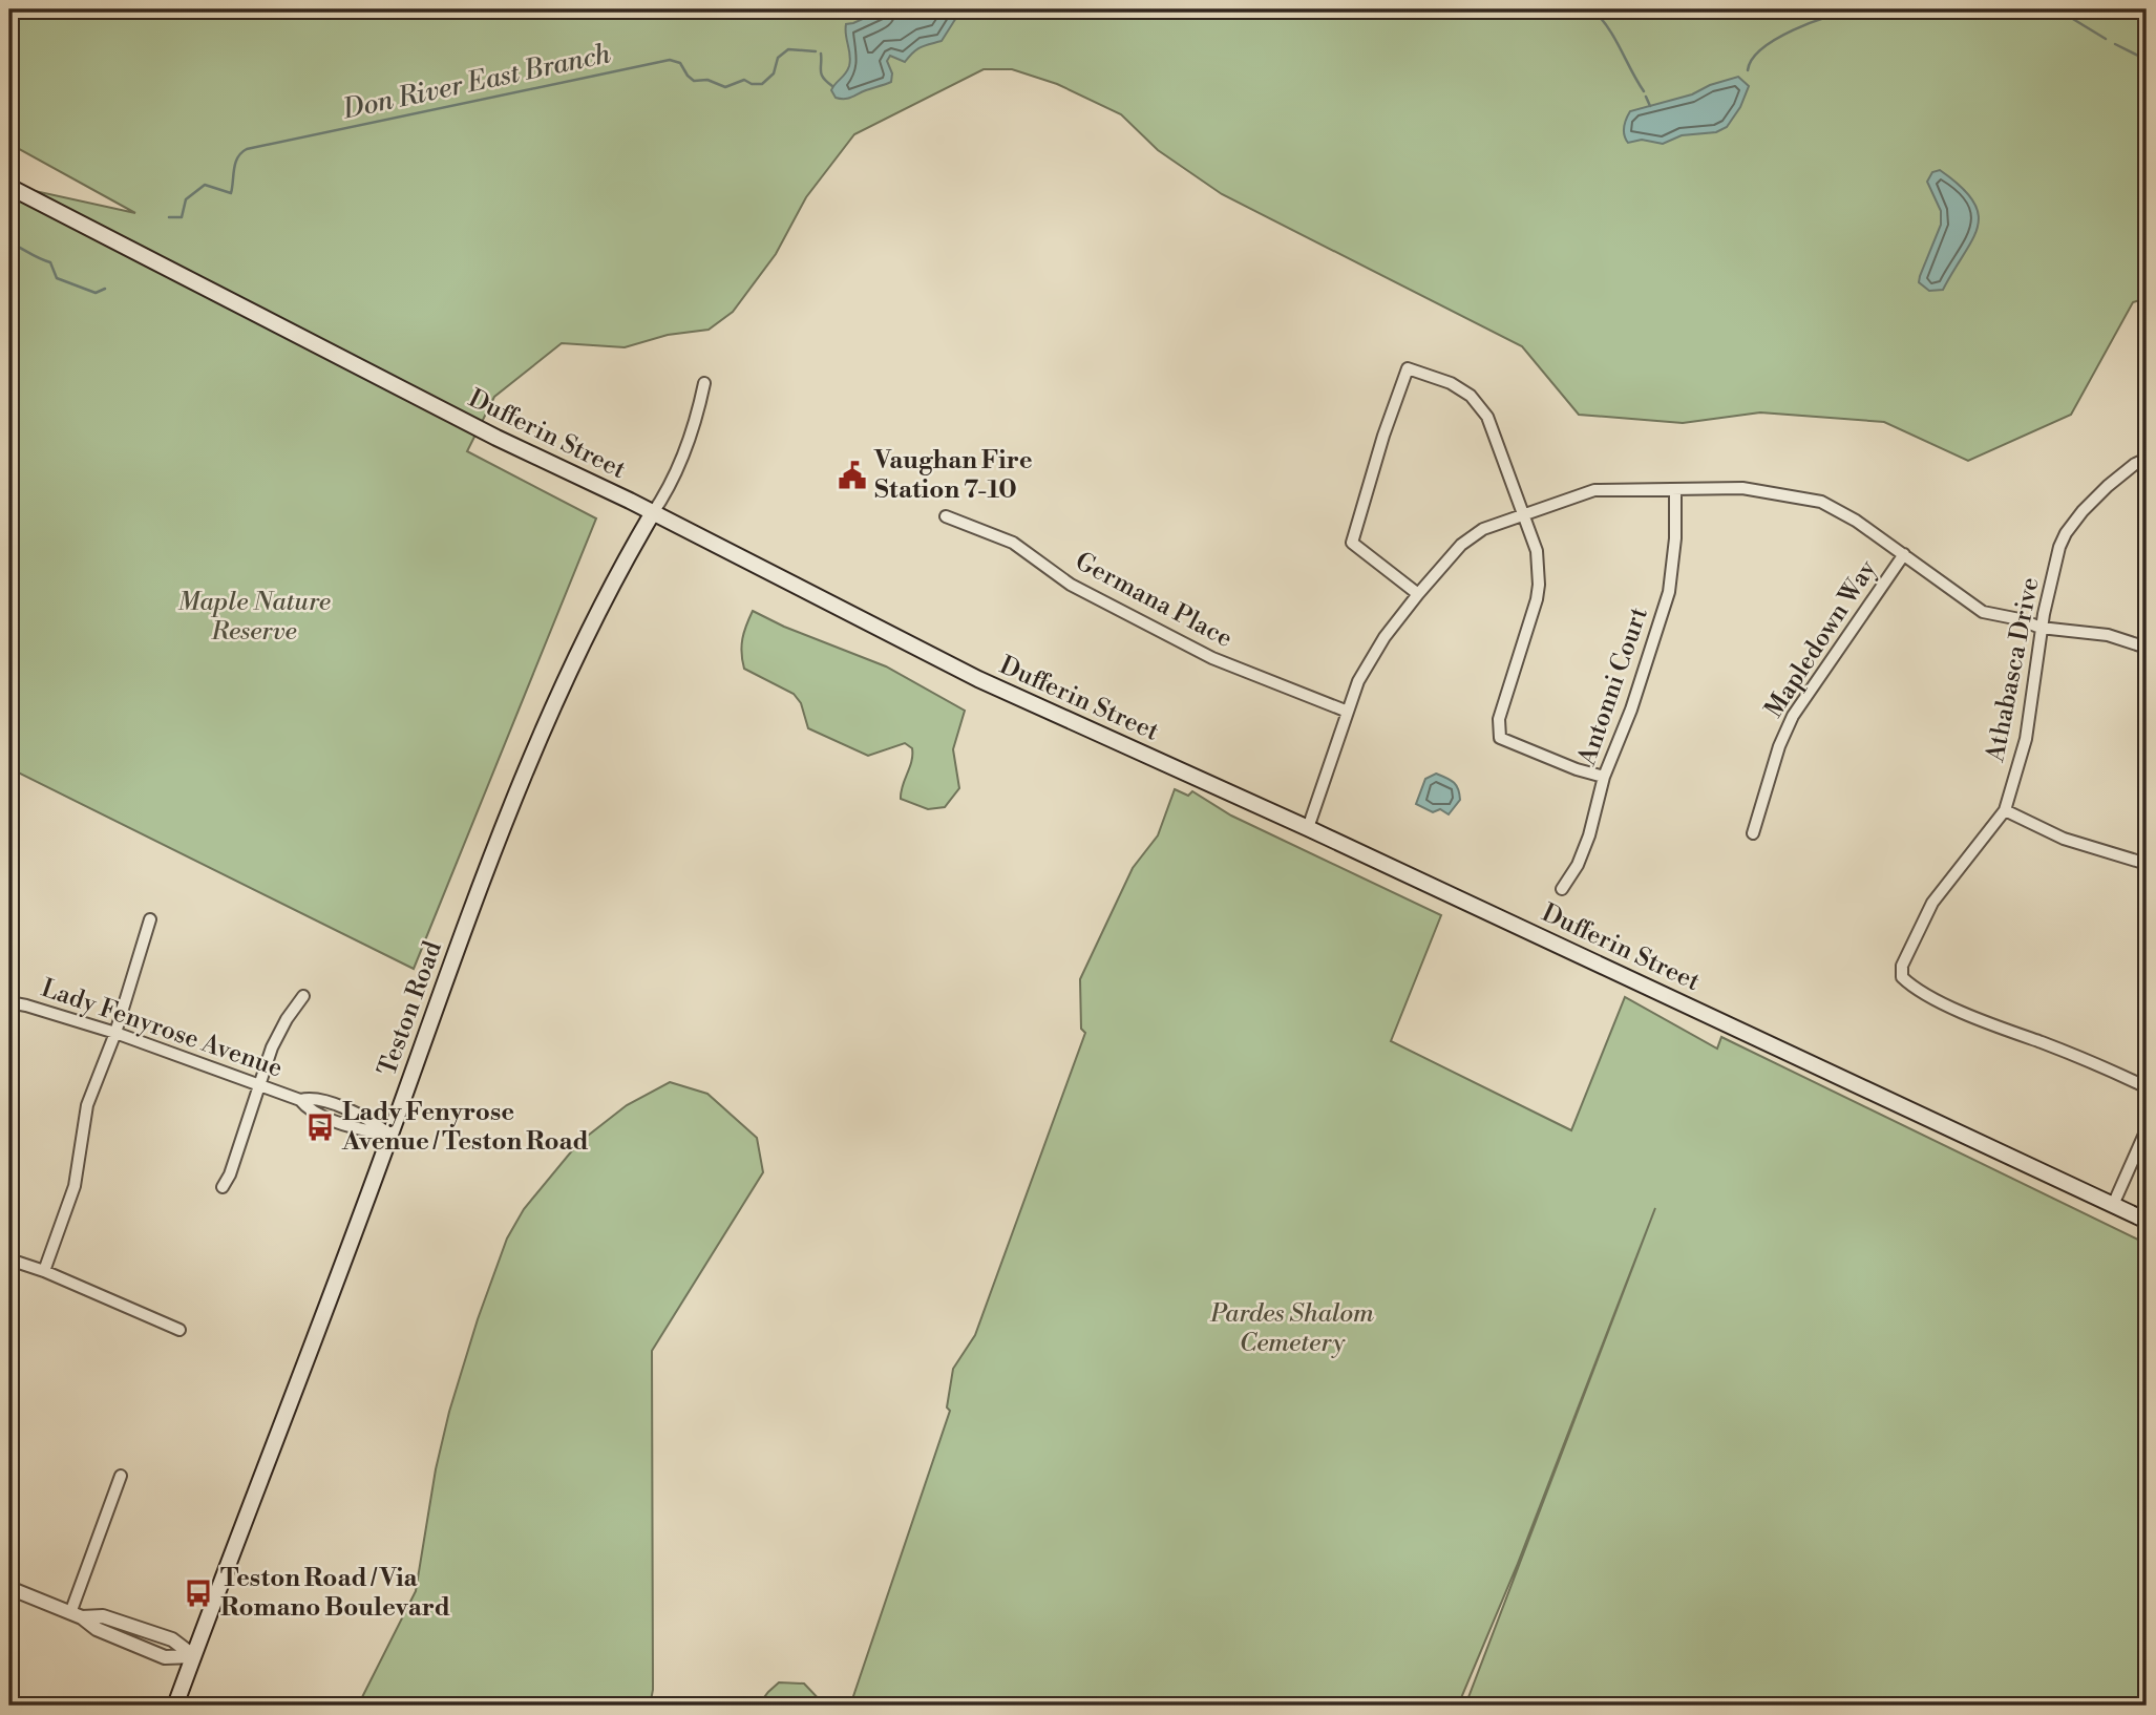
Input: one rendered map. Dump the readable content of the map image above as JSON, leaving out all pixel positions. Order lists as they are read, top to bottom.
{
  "streets": {
    "main road": ["Dufferin Street", "Teston Road"],
    "street": [
      "Germana Place",
      "Mapledown Way",
      "Athabasca Drive",
      "Antonni Court",
      "Lady Fenyrose Avenue"
    ]
  },
  "crossings": [
    ["Dufferin Street", "Teston Road"],
    ["Teston Road", "Lady Fenyrose Avenue"]
  ],
  "water": ["Don River East Branch"],
  "parks": ["Maple Nature Reserve", "Pardes Shalom Cemetery"],
  "places": {
    "public building": ["Vaughan Fire Station 7-10"],
    "bus stop": ["Lady Fenyrose Avenue / Teston Road", "Teston Road / Via Romano Boulevard"]
  }
}
